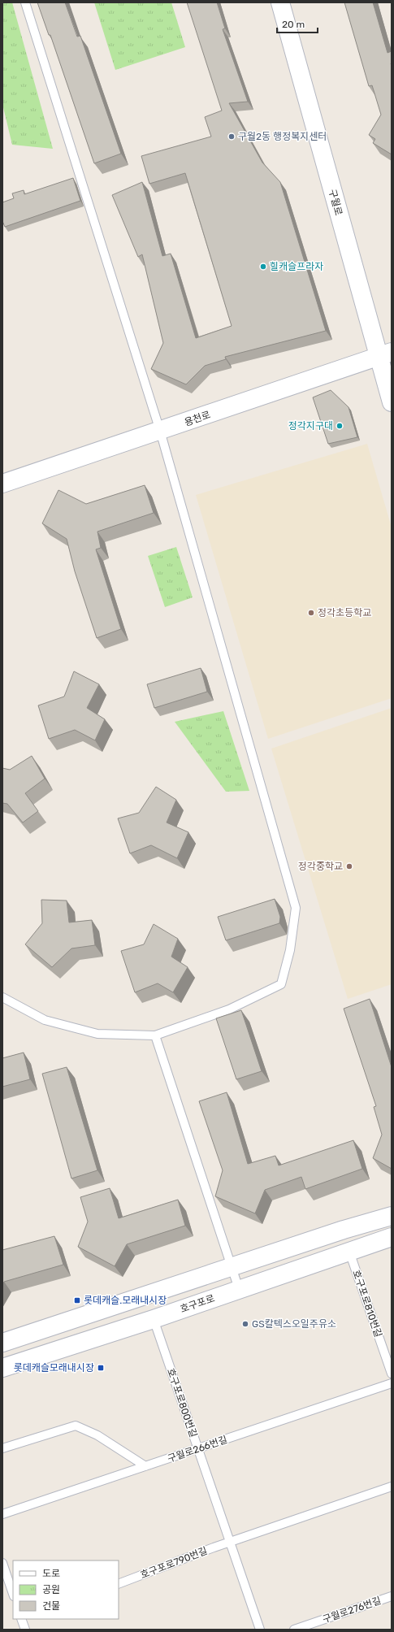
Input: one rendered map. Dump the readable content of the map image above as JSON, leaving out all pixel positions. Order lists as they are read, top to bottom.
{
  "streets": {
    "main road": ["구월로", "용천로", "호구포로"],
    "lane": [
      "호구포로810번길",
      "호구포로800번길",
      "구월로266번길",
      "호구포로790번길",
      "구월로276번길"
    ]
  },
  "crossings": [
    ["구월로", "용천로"],
    ["호구포로", "호구포로810번길"],
    ["호구포로", "호구포로800번길"],
    ["호구포로800번길", "구월로266번길"],
    ["호구포로800번길", "호구포로790번길"]
  ],
  "places": {
    "other": [
      "구월2동 행정복지센터",
      "힐캐슬프라자",
      "정각지구대",
      "정각초등학교",
      "정각중학교",
      "GS칼텍스오일주유소"
    ],
    "transit": ["롯데캐슬.모래내시장", "롯데캐슬모래내시장"]
  },
  "legend": ["도로", "공원", "건물"],
  "scale_bar": "20 m"
}
